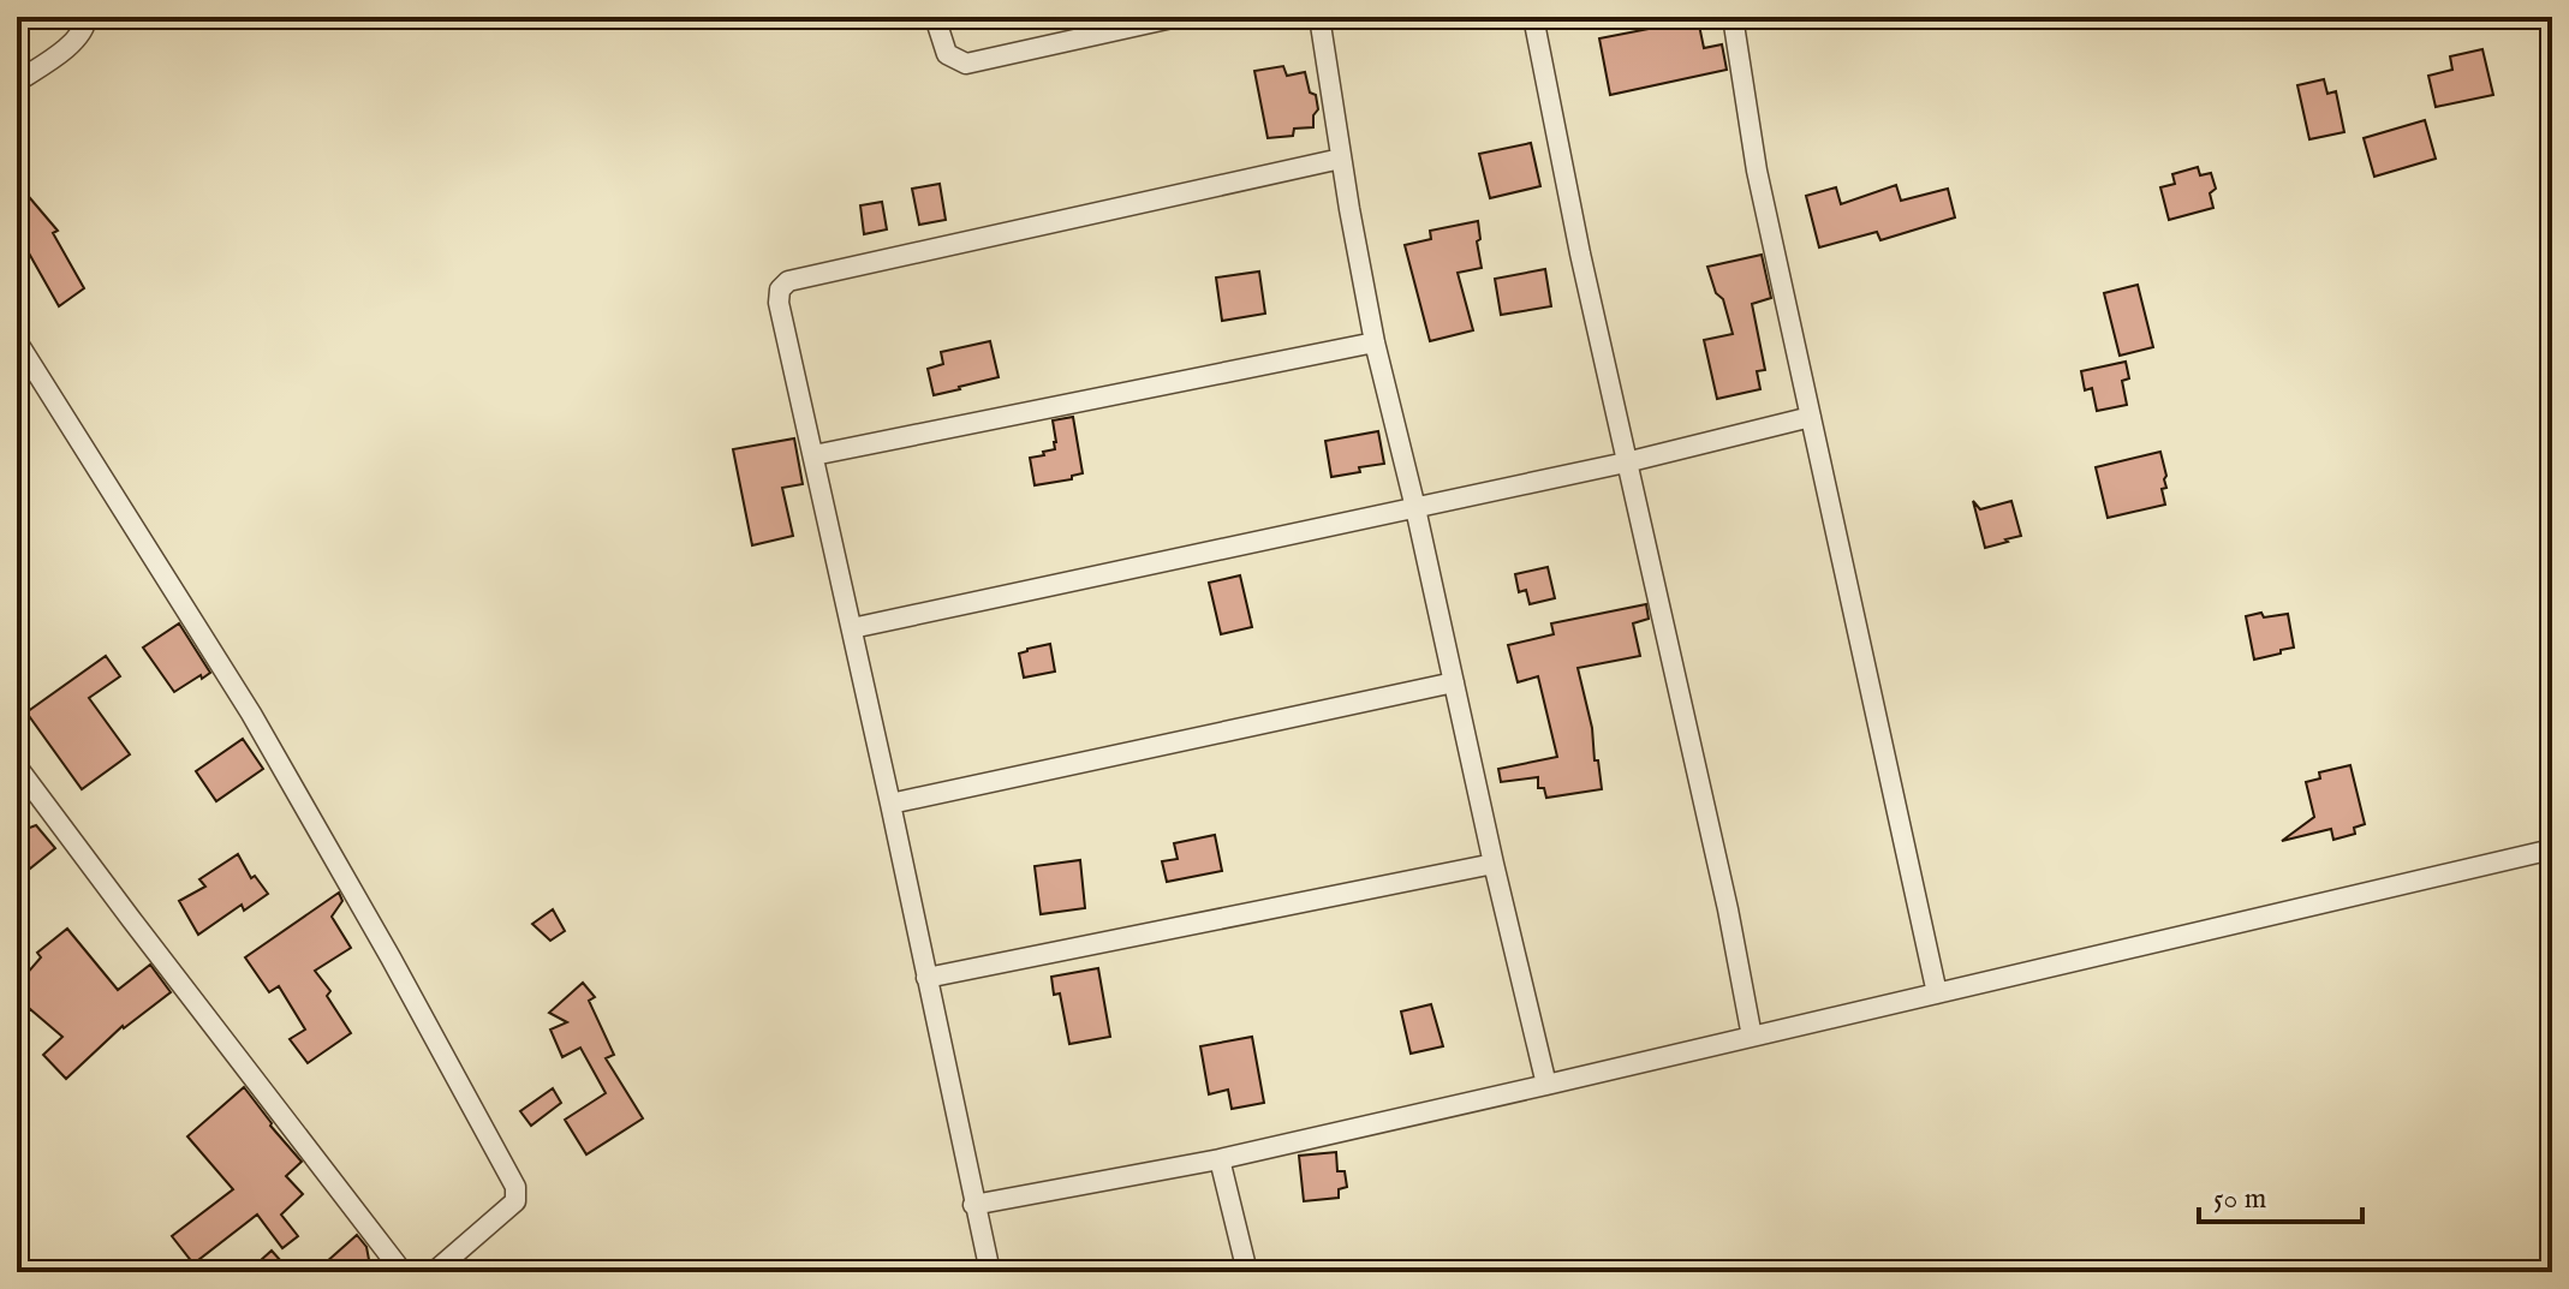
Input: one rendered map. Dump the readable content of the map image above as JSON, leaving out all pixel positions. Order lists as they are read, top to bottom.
{
  "scale_bar": "50 m"
}
